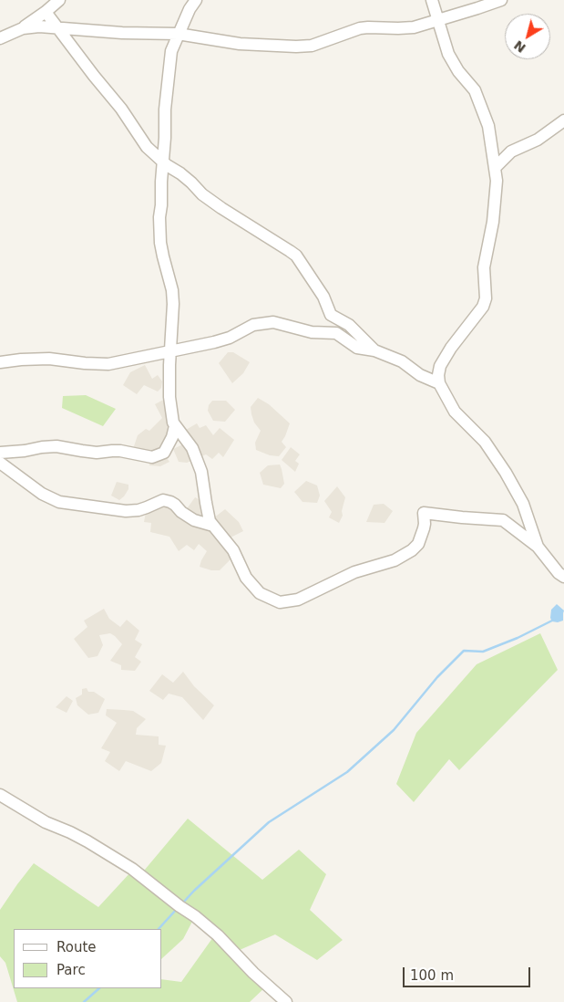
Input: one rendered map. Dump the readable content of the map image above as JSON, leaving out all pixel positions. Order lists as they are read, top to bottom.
{
  "legend": ["Route", "Parc"],
  "scale_bar": "100 m",
  "north": "bottom left"
}
